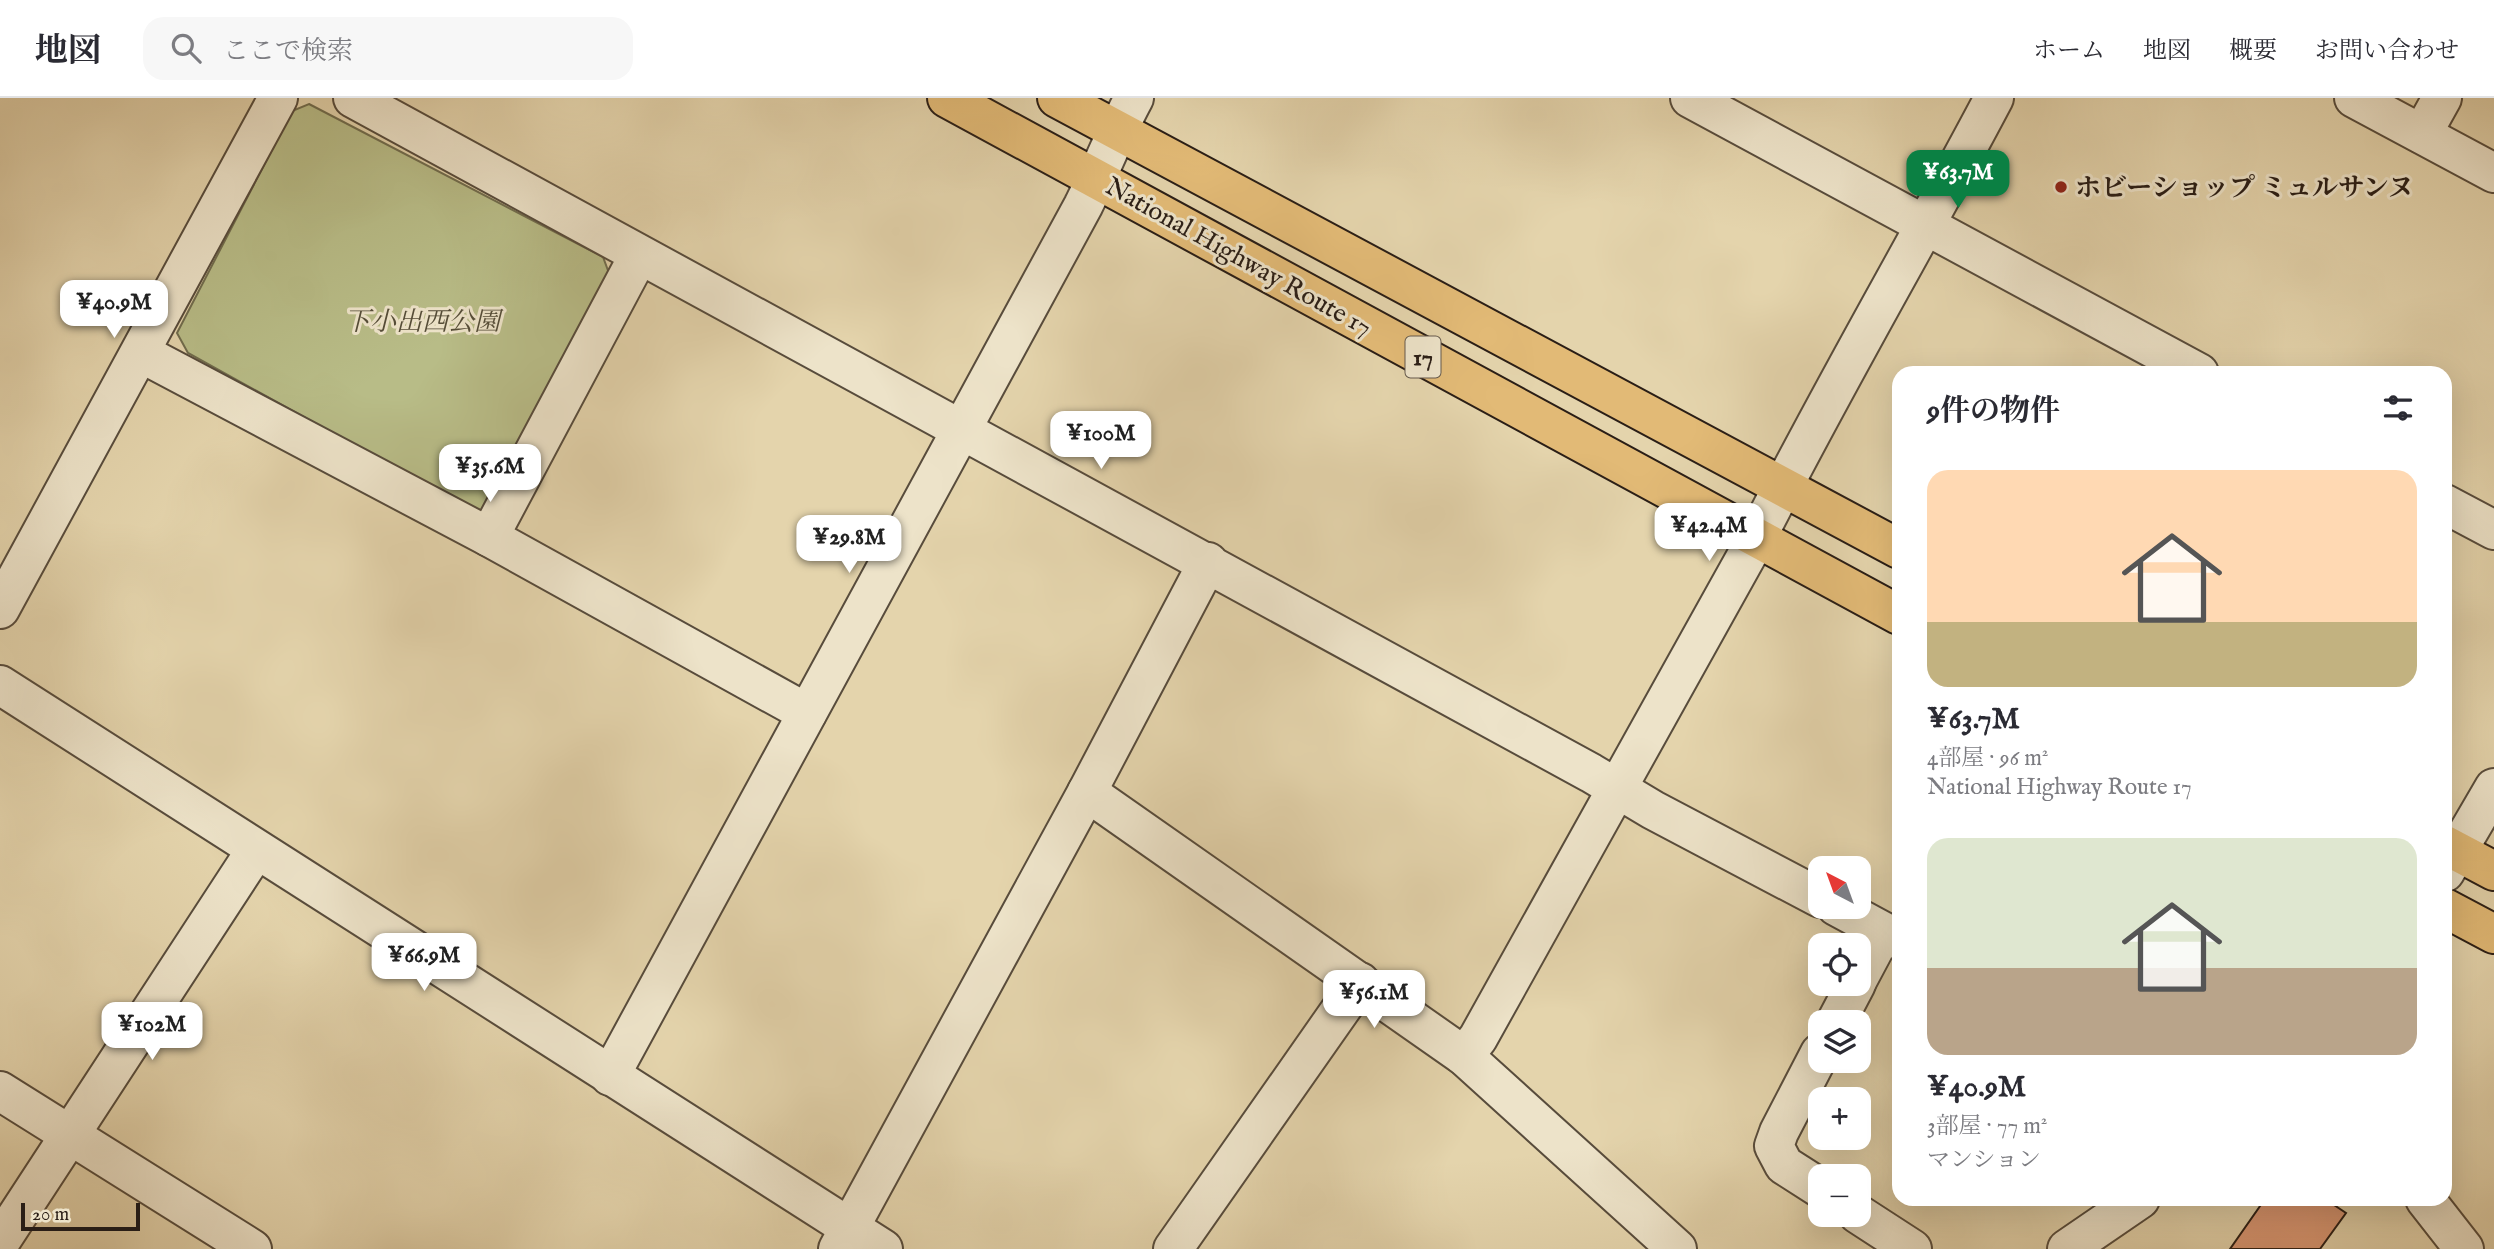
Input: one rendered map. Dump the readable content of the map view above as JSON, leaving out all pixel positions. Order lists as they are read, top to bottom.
{
  "streets": {
    "highway": ["National Highway Route 17", "17"]
  },
  "parks": ["下小出西公園"],
  "places": ["ホビーショップ ミュルサンヌ"],
  "scale_bar": "20 m",
  "north": "top left",
  "page": {
    "header": "地図",
    "search": "ここで検索",
    "nav": [
      "ホーム",
      "地図",
      "概要",
      "お問い合わせ"
    ],
    "price": [
      "¥63.7M",
      "¥40.9M",
      "¥100M",
      "¥35.6M",
      "¥42.4M",
      "¥29.8M",
      "¥66.9M",
      "¥56.1M",
      "¥102M"
    ],
    "heading": "9件の物件",
    "list": [
      {
        "name": "¥63.7M",
        "note": "4部屋 · 96 m² · National Highway Route 17"
      },
      {
        "name": "¥40.9M",
        "note": "3部屋 · 77 m² · マンション"
      }
    ],
    "map_buttons": ["+", "−"],
    "scale": "20 m"
  }
}
